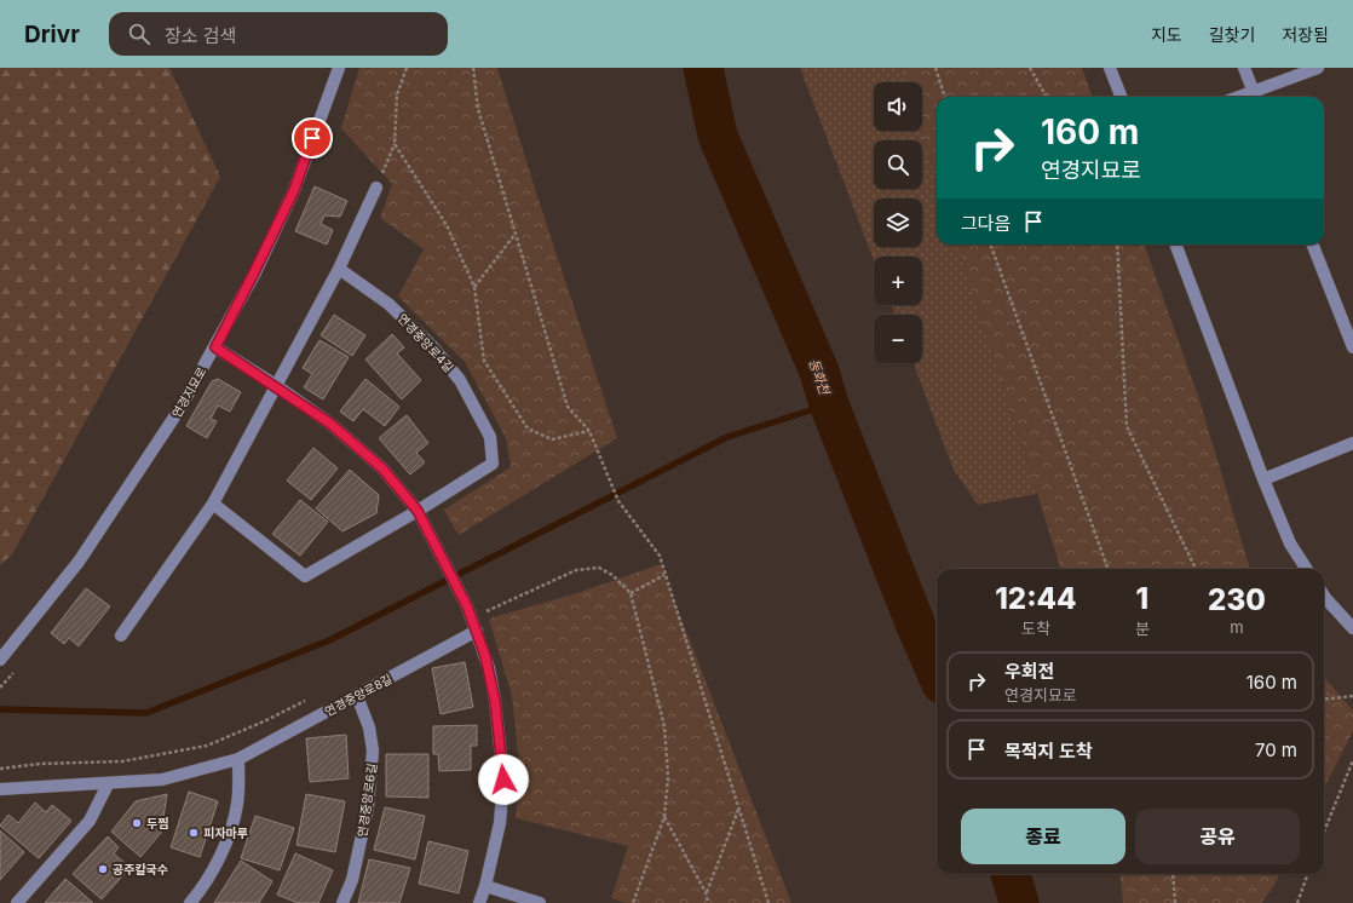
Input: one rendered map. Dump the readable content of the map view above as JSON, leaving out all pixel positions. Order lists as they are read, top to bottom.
{
  "streets": {
    "street": [
      "연경중앙로4길",
      "연경지묘로",
      "연경중앙로8길",
      "연경중앙로6길"
    ]
  },
  "crossings": [
    ["연경중앙로8길", "연경중앙로6길"]
  ],
  "water": ["동화천"],
  "places": ["두찜", "피자마루", "공주칼국수"],
  "page": {
    "header": "Drivr",
    "search": "장소 검색",
    "nav": ["지도", "길찾기", "저장됨"],
    "map_buttons": ["+", "−"],
    "turn": ["160 m", "연경지묘로"],
    "then": "그다음",
    "eta": [
      "12:44",
      "도착",
      "1",
      "분",
      "230",
      "m"
    ],
    "list": [
      {
        "name": "우회전",
        "note": "연경지묘로",
        "value": "160 m"
      },
      {
        "name": "목적지 도착",
        "value": "70 m"
      }
    ],
    "buttons": ["종료", "공유"]
  }
}
